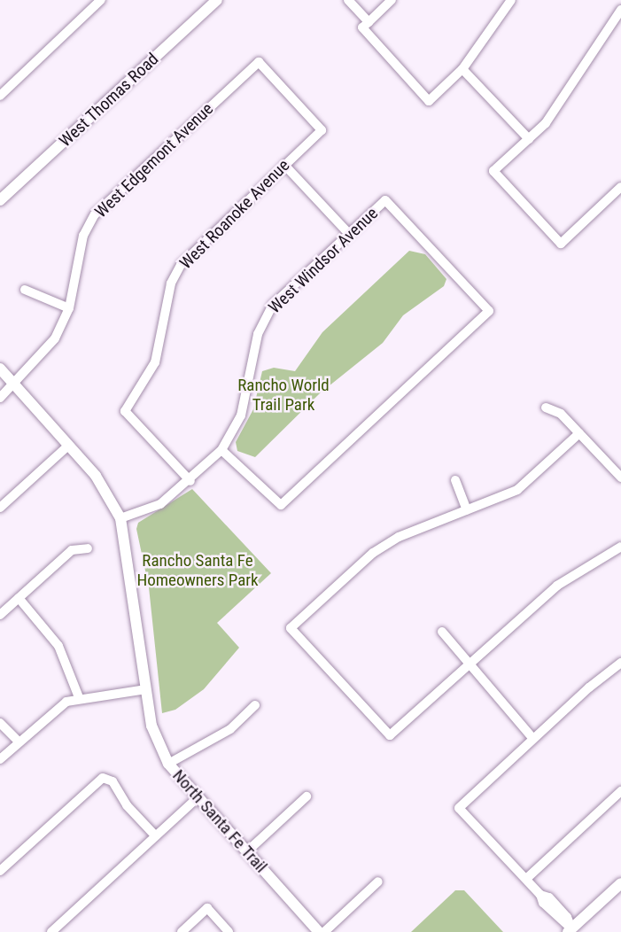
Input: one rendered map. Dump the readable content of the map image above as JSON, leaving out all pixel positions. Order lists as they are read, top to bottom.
{
  "streets": {
    "street": [
      "West Thomas Road",
      "West Edgemont Avenue",
      "West Roanoke Avenue",
      "West Windsor Avenue",
      "North Santa Fe Trail"
    ]
  },
  "crossings": [
    ["West Edgemont Avenue", "West Roanoke Avenue"],
    ["West Edgemont Avenue", "North Santa Fe Trail"],
    ["West Roanoke Avenue", "West Windsor Avenue"],
    ["West Windsor Avenue", "North Santa Fe Trail"]
  ],
  "parks": ["Rancho World Trail Park", "Rancho Santa Fe Homeowners Park"]
}
